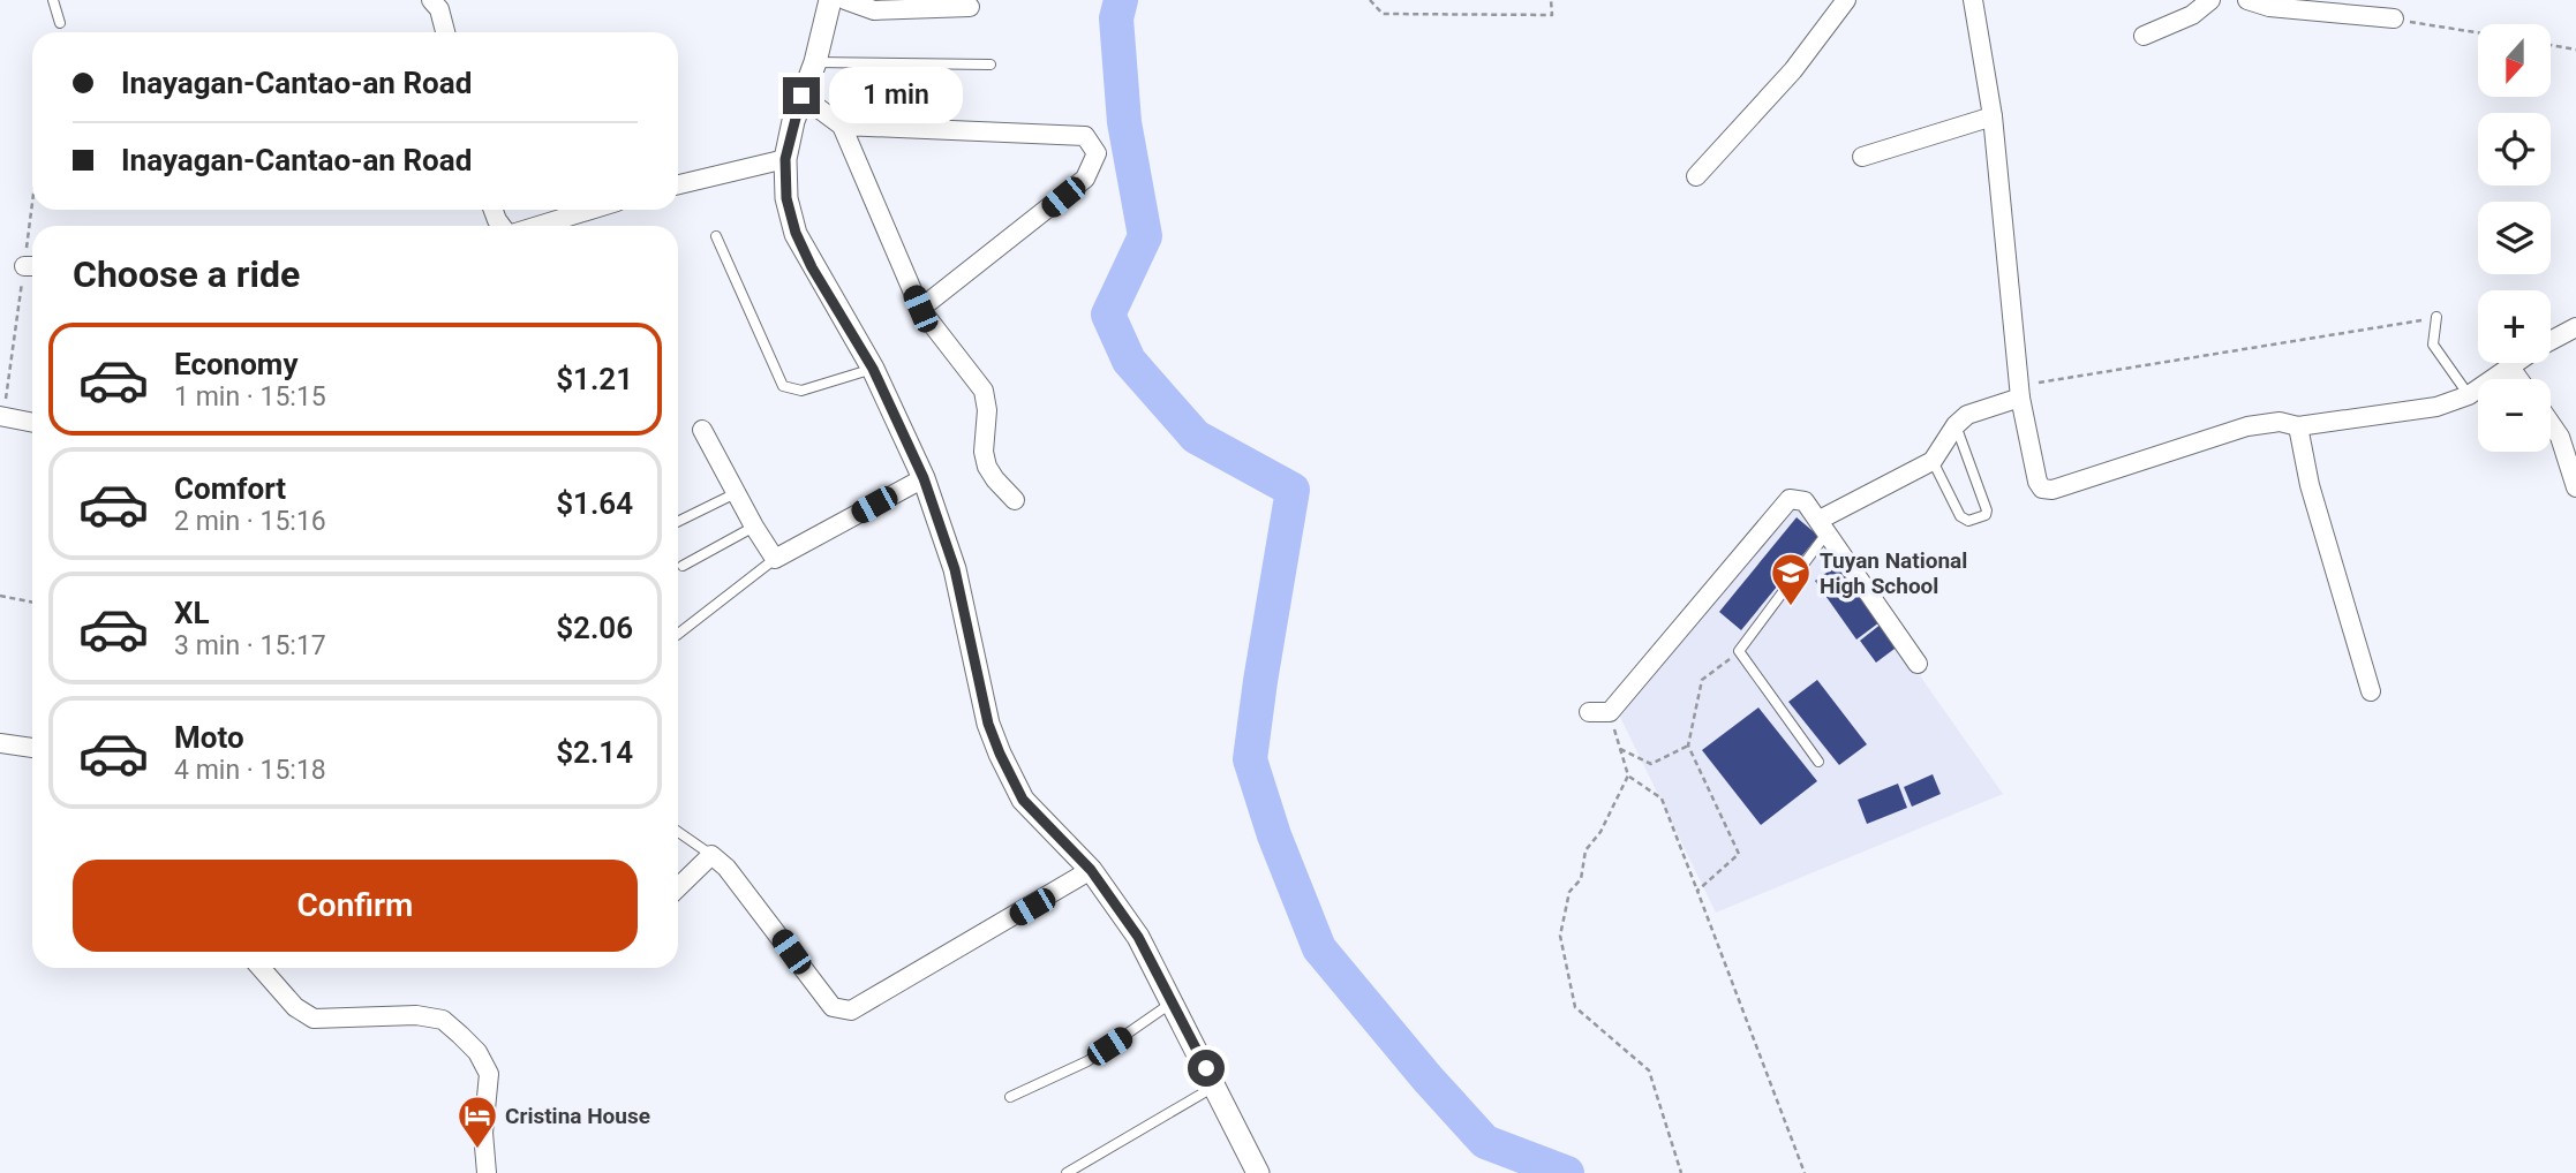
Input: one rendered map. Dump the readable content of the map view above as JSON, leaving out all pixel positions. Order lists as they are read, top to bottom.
{
  "places": {
    "school or university": ["Tuyan National High School"],
    "hotel": ["Cristina House"]
  },
  "north": "bottom",
  "page": {
    "map_buttons": ["+", "−"],
    "banner": ["Inayagan-Cantao-an Road", "Inayagan-Cantao-an Road"],
    "bubble": "1 min",
    "heading": "Choose a ride",
    "list": [
      {
        "name": "Economy",
        "note": "1 min · 15:15",
        "value": "$1.21"
      },
      {
        "name": "Comfort",
        "note": "2 min · 15:16",
        "value": "$1.64"
      },
      {
        "name": "XL",
        "note": "3 min · 15:17",
        "value": "$2.06"
      },
      {
        "name": "Moto",
        "note": "4 min · 15:18",
        "value": "$2.14"
      }
    ],
    "buttons": "Confirm"
  }
}
